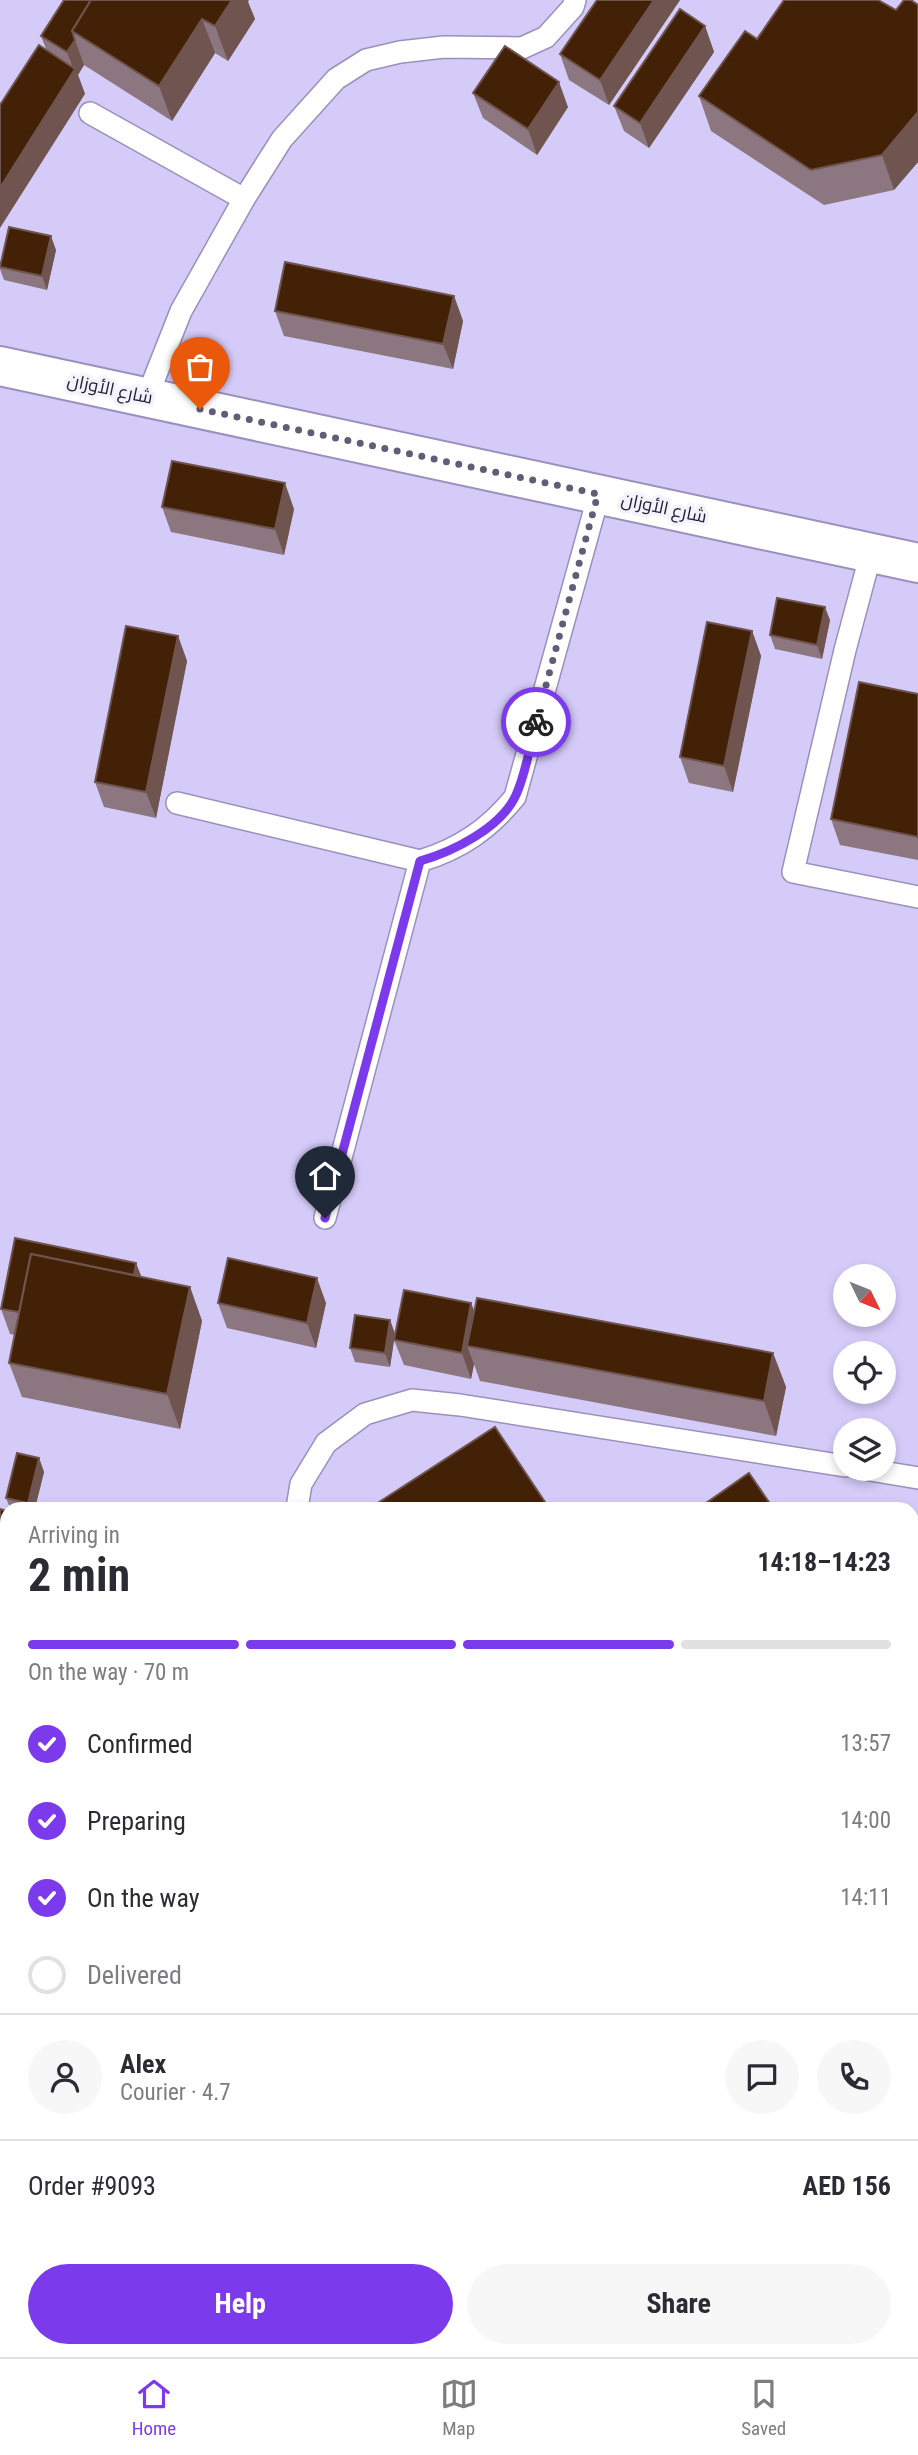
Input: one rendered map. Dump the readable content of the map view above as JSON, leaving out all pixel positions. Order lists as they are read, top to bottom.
{
  "streets": {
    "street": ["شارع الأوزان"]
  },
  "north": "bottom right",
  "page": {
    "heading": ["2 min", "Arriving in", "14:18–14:23"],
    "panel": [
      "Alex",
      "Courier · 4.7",
      "Order #9093",
      "AED 156"
    ],
    "bar": "On the way · 70 m",
    "list": [
      ["Confirmed", "13:57"],
      ["Preparing", "14:00"],
      ["On the way", "14:11"],
      "Delivered"
    ],
    "buttons": ["Help", "Share"],
    "tabs": ["Home", "Map", "Saved"]
  }
}
